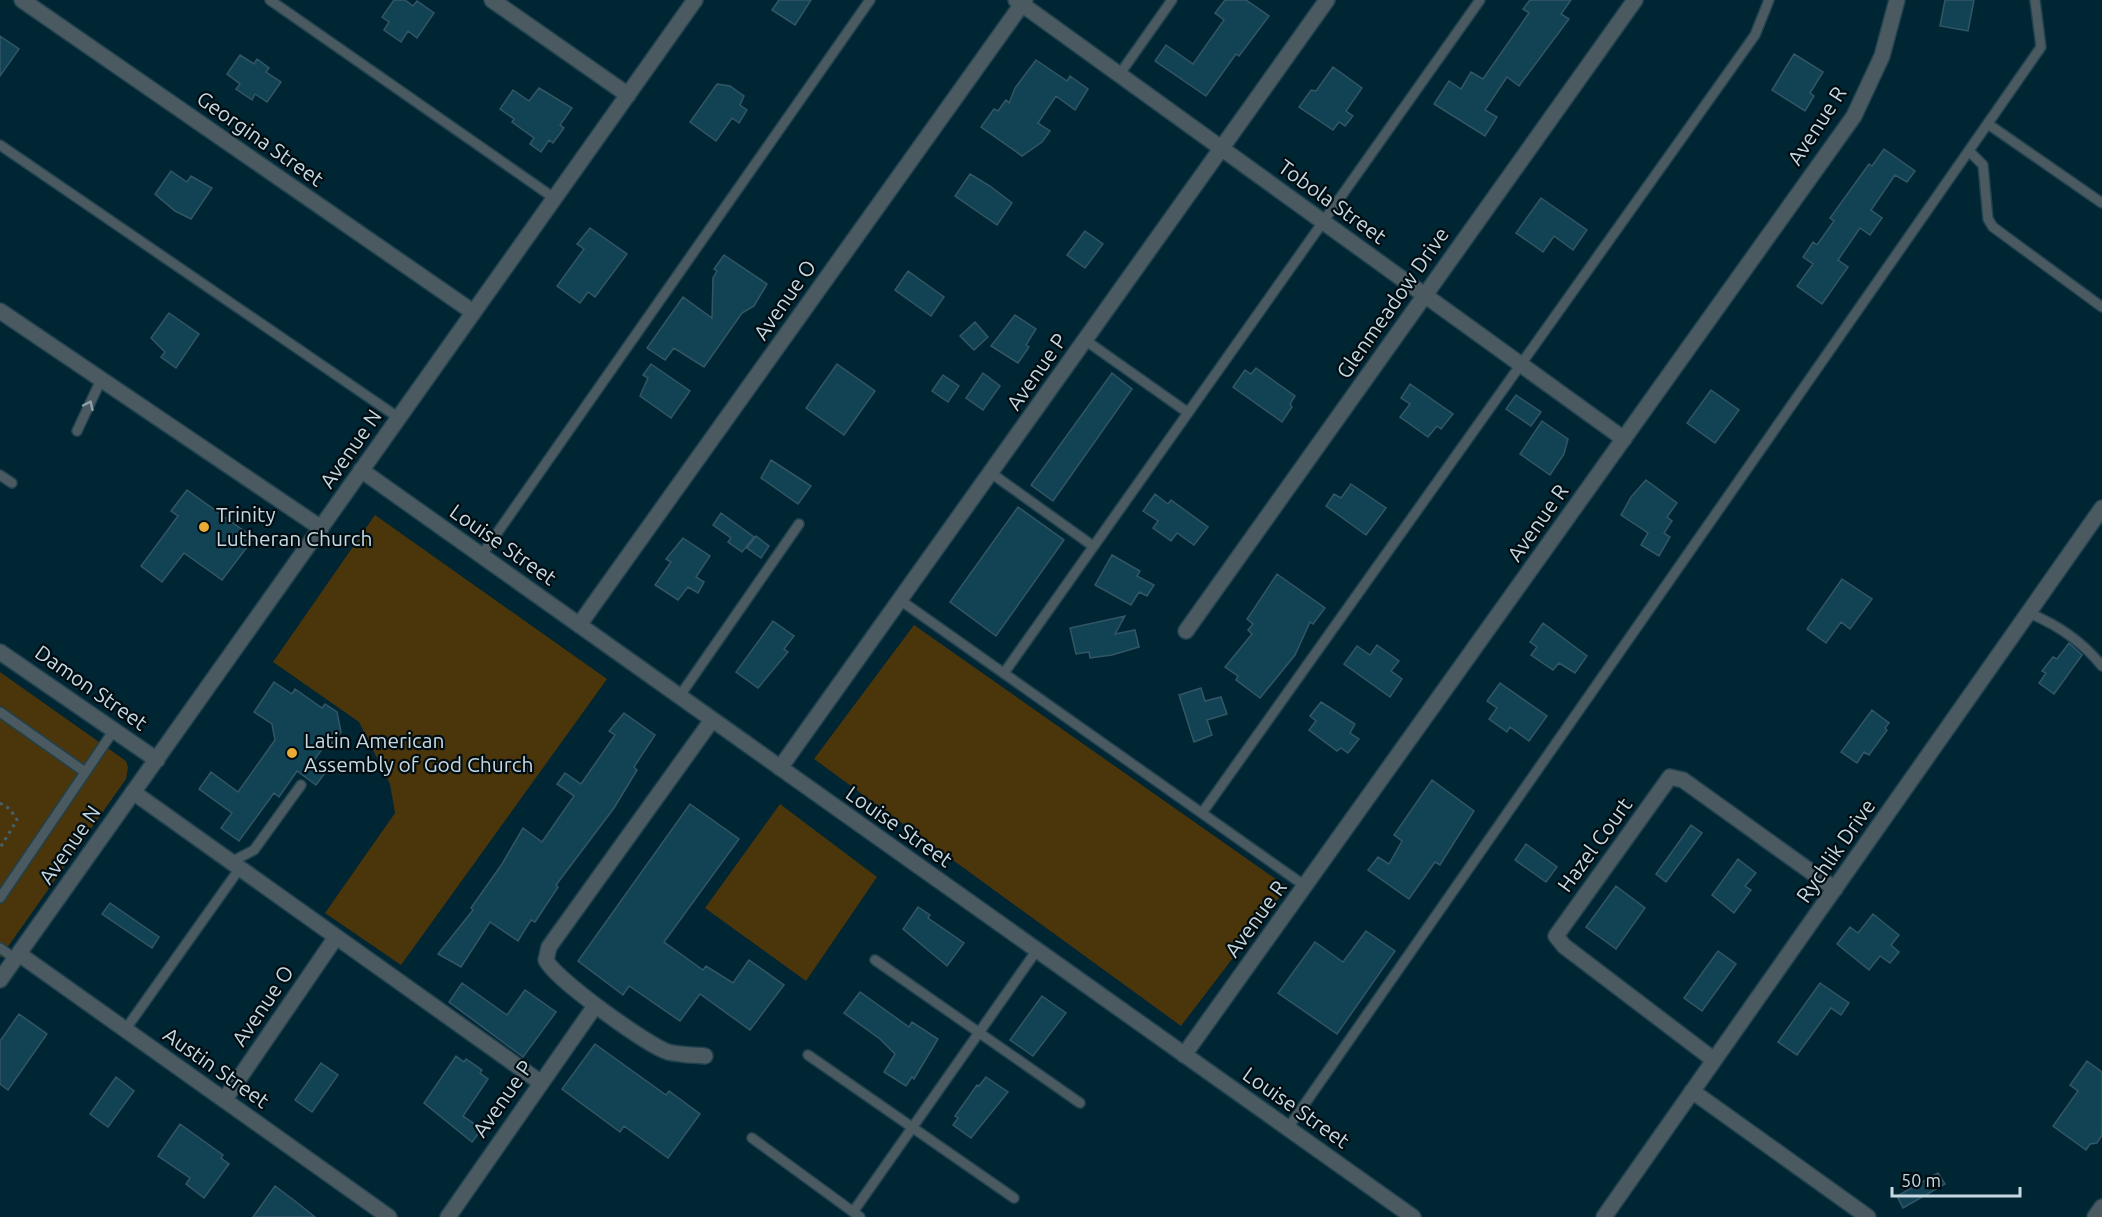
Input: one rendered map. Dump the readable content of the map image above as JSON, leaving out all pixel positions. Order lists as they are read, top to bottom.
{
  "streets": {
    "street": [
      "Avenue R",
      "Georgina Street",
      "Tobola Street",
      "Avenue O",
      "Glenmeadow Drive",
      "Avenue P",
      "Avenue N",
      "Louise Street",
      "Damon Street",
      "Hazel Court",
      "Rychlik Drive",
      "Austin Street"
    ]
  },
  "crossings": [
    ["Avenue R", "Tobola Street"],
    ["Avenue R", "Louise Street"],
    ["Georgina Street", "Avenue N"],
    ["Tobola Street", "Avenue O"],
    ["Tobola Street", "Glenmeadow Drive"],
    ["Tobola Street", "Avenue P"],
    ["Avenue O", "Louise Street"],
    ["Avenue O", "Austin Street"],
    ["Avenue P", "Louise Street"],
    ["Avenue N", "Louise Street"],
    ["Avenue N", "Damon Street"],
    ["Avenue N", "Austin Street"],
    ["Hazel Court", "Rychlik Drive"]
  ],
  "places": ["Trinity Lutheran Church", "Latin American Assembly of God Church"],
  "scale_bar": "50 m"
}
